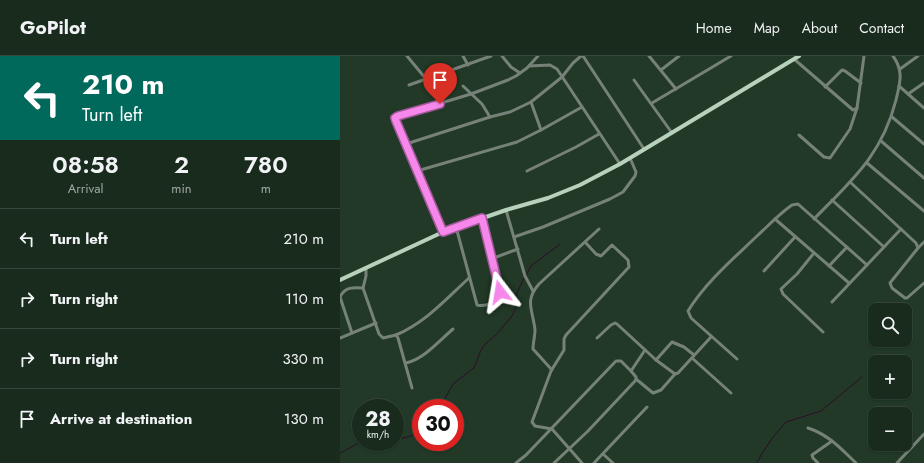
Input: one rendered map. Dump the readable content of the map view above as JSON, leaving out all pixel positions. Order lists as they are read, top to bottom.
{
  "page": {
    "header": "GoPilot",
    "nav": [
      "Home",
      "Map",
      "About",
      "Contact"
    ],
    "turn": ["210 m", "Turn left"],
    "eta": [
      "08:58",
      "Arrival",
      "2",
      "min",
      "780",
      "m"
    ],
    "list": [
      {
        "name": "Turn left",
        "value": "210 m"
      },
      {
        "name": "Turn right",
        "value": "110 m"
      },
      {
        "name": "Turn right",
        "value": "330 m"
      },
      {
        "name": "Arrive at destination",
        "value": "130 m"
      }
    ],
    "map_buttons": ["+", "−"],
    "speed": "28 km/h",
    "limit": "30"
  }
}
